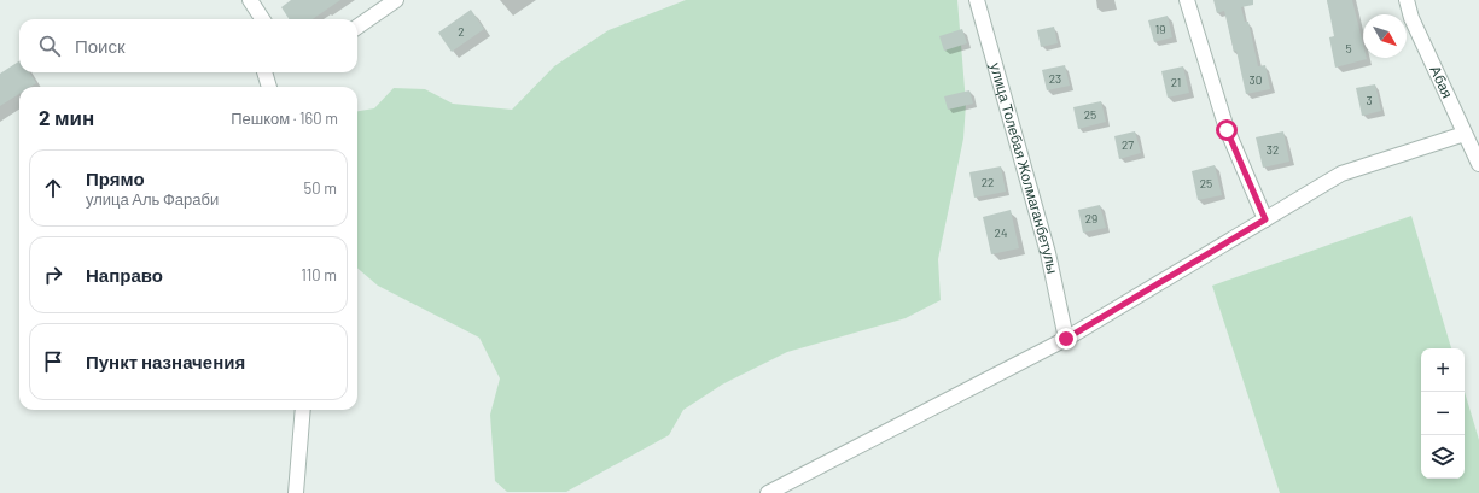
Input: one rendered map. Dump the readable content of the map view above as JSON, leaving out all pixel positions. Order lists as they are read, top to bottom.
{
  "streets": {
    "street": ["Абая", "улица Толебая Жолмаганбетулы"]
  },
  "house_numbers": [
    "19",
    "2",
    "5",
    "23",
    "30",
    "21",
    "3",
    "25",
    "27",
    "32",
    "22",
    "25",
    "29",
    "24"
  ],
  "north": "bottom right",
  "page": {
    "search": "Поиск",
    "heading": ["2 мин", "Пешком · 160 m"],
    "list": [
      ["Прямо", "улица Аль Фараби", "50 m"],
      ["Направо", "110 m"],
      "Пункт назначения"
    ],
    "map_buttons": ["+", "−"]
  }
}
